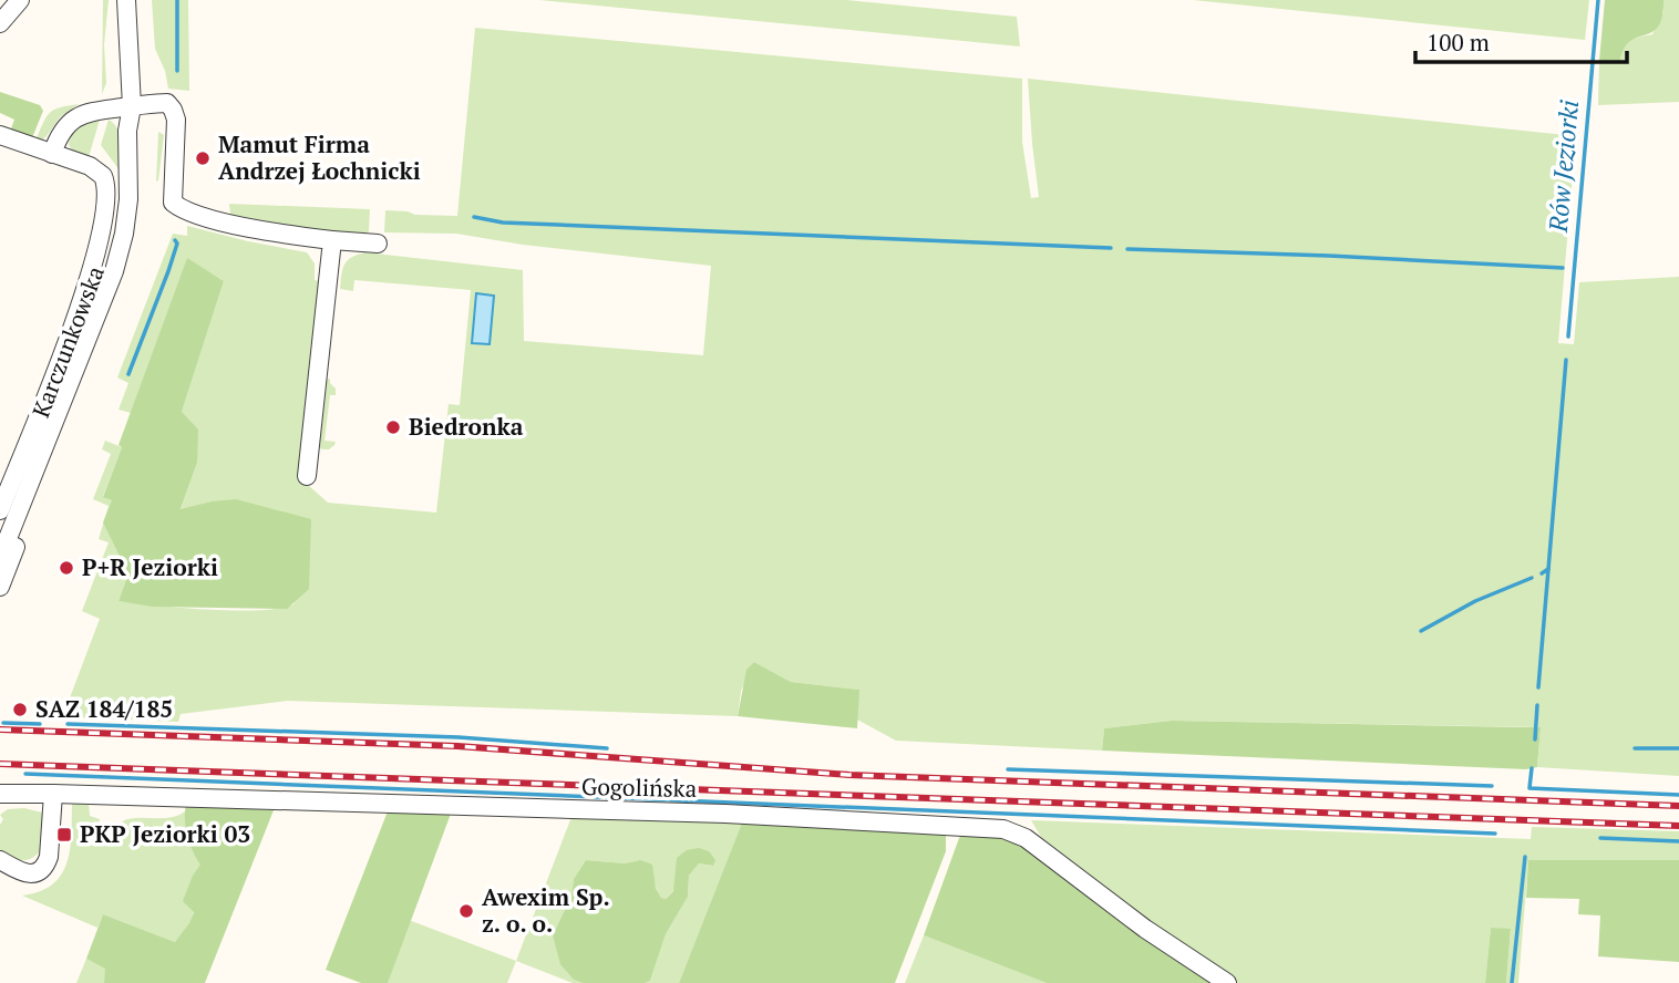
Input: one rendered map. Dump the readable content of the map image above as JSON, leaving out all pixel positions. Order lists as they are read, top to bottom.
{
  "streets": {
    "street": ["Karczunkowska", "Gogolińska"]
  },
  "water": ["Rów Jeziorki"],
  "places": {
    "other": [
      "Mamut Firma Andrzej Łochnicki",
      "Biedronka",
      "P+R Jeziorki",
      "SAZ 184/185",
      "Awexim Sp. z. o. o."
    ],
    "transit": ["PKP Jeziorki 03"]
  },
  "scale_bar": "100 m"
}
